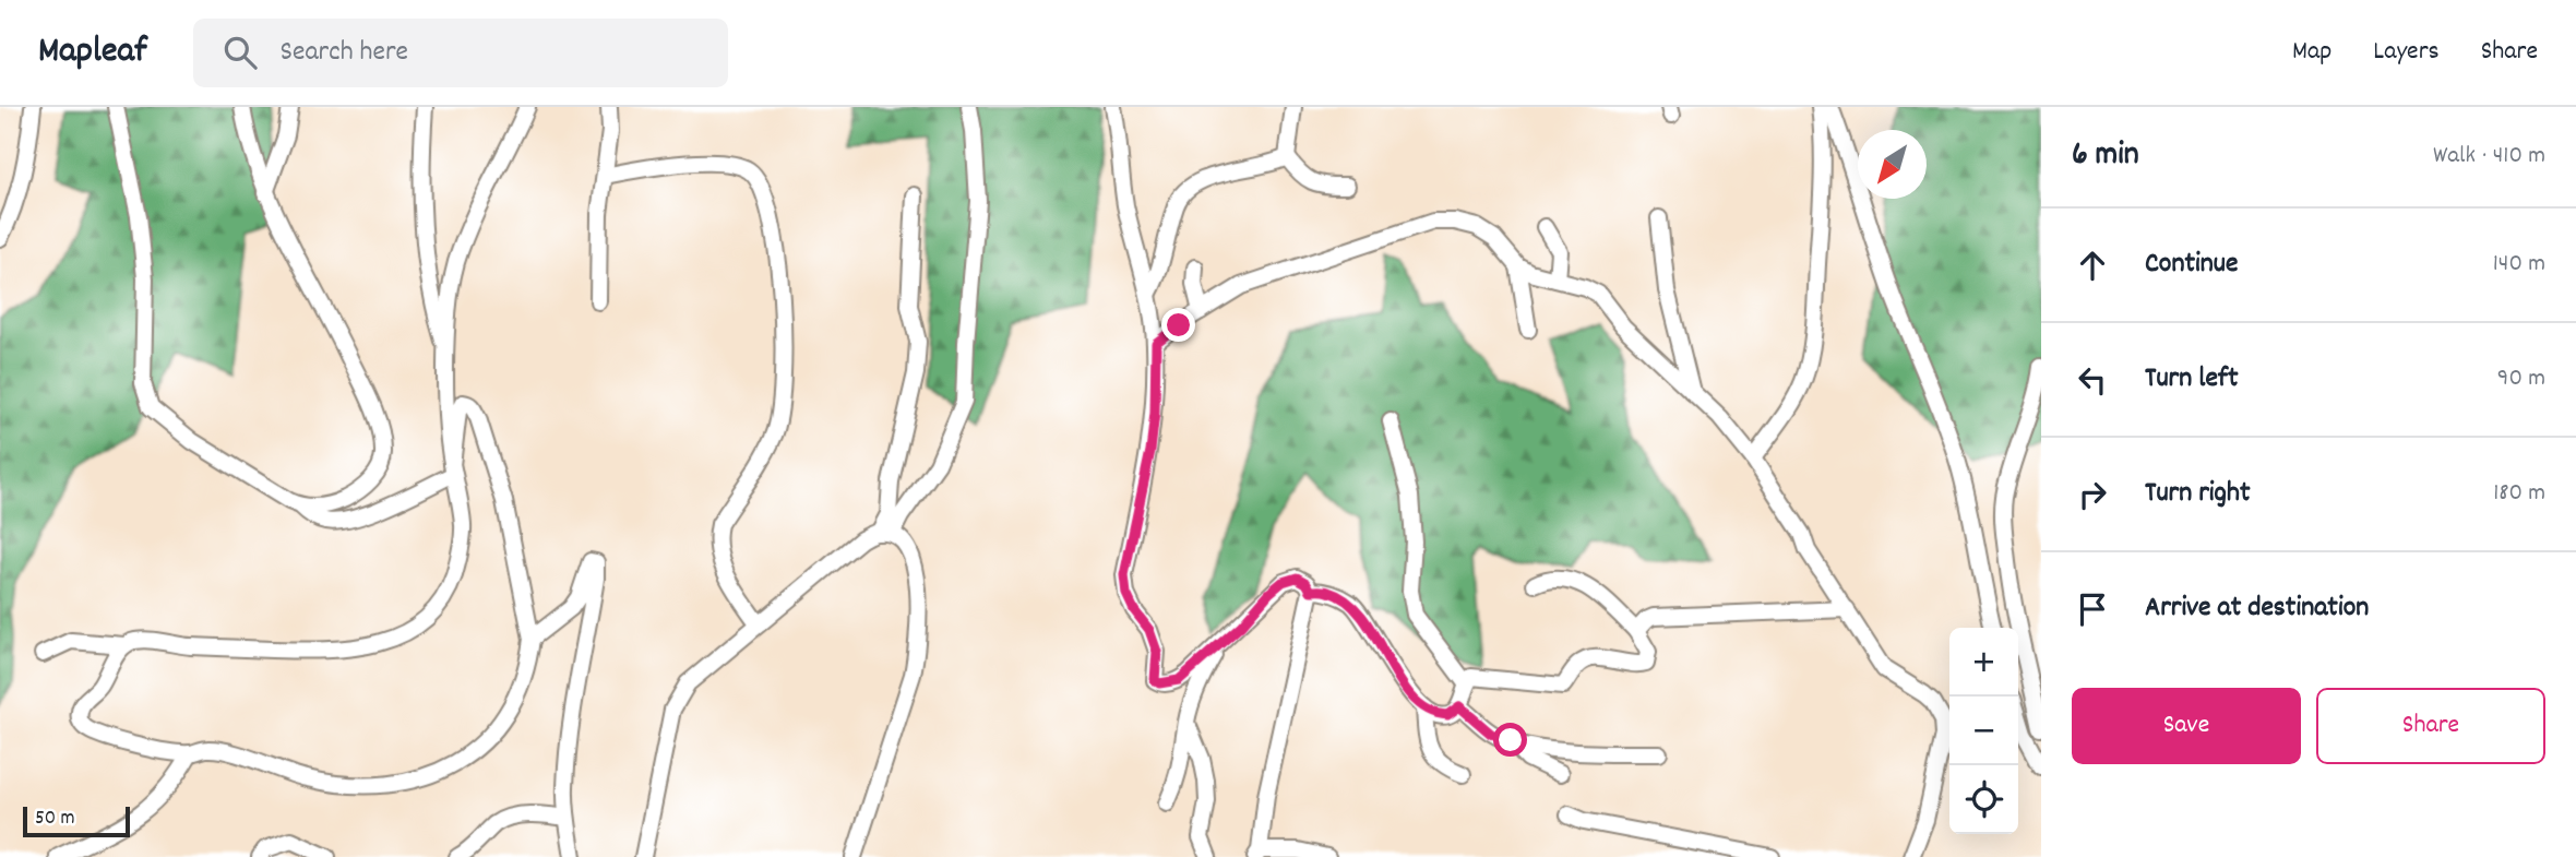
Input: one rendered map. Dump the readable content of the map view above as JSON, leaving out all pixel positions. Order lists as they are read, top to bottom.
{
  "scale_bar": "50 m",
  "north": "bottom left",
  "page": {
    "header": "Mapleaf",
    "search": "Search here",
    "nav": ["Map", "Layers", "Share"],
    "heading": ["6 min", "Walk · 410 m"],
    "list": [
      ["Continue", "140 m"],
      ["Turn left", "90 m"],
      ["Turn right", "180 m"],
      "Arrive at destination"
    ],
    "map_buttons": ["+", "−"],
    "buttons": ["Save", "Share"],
    "scale": "50 m"
  }
}
